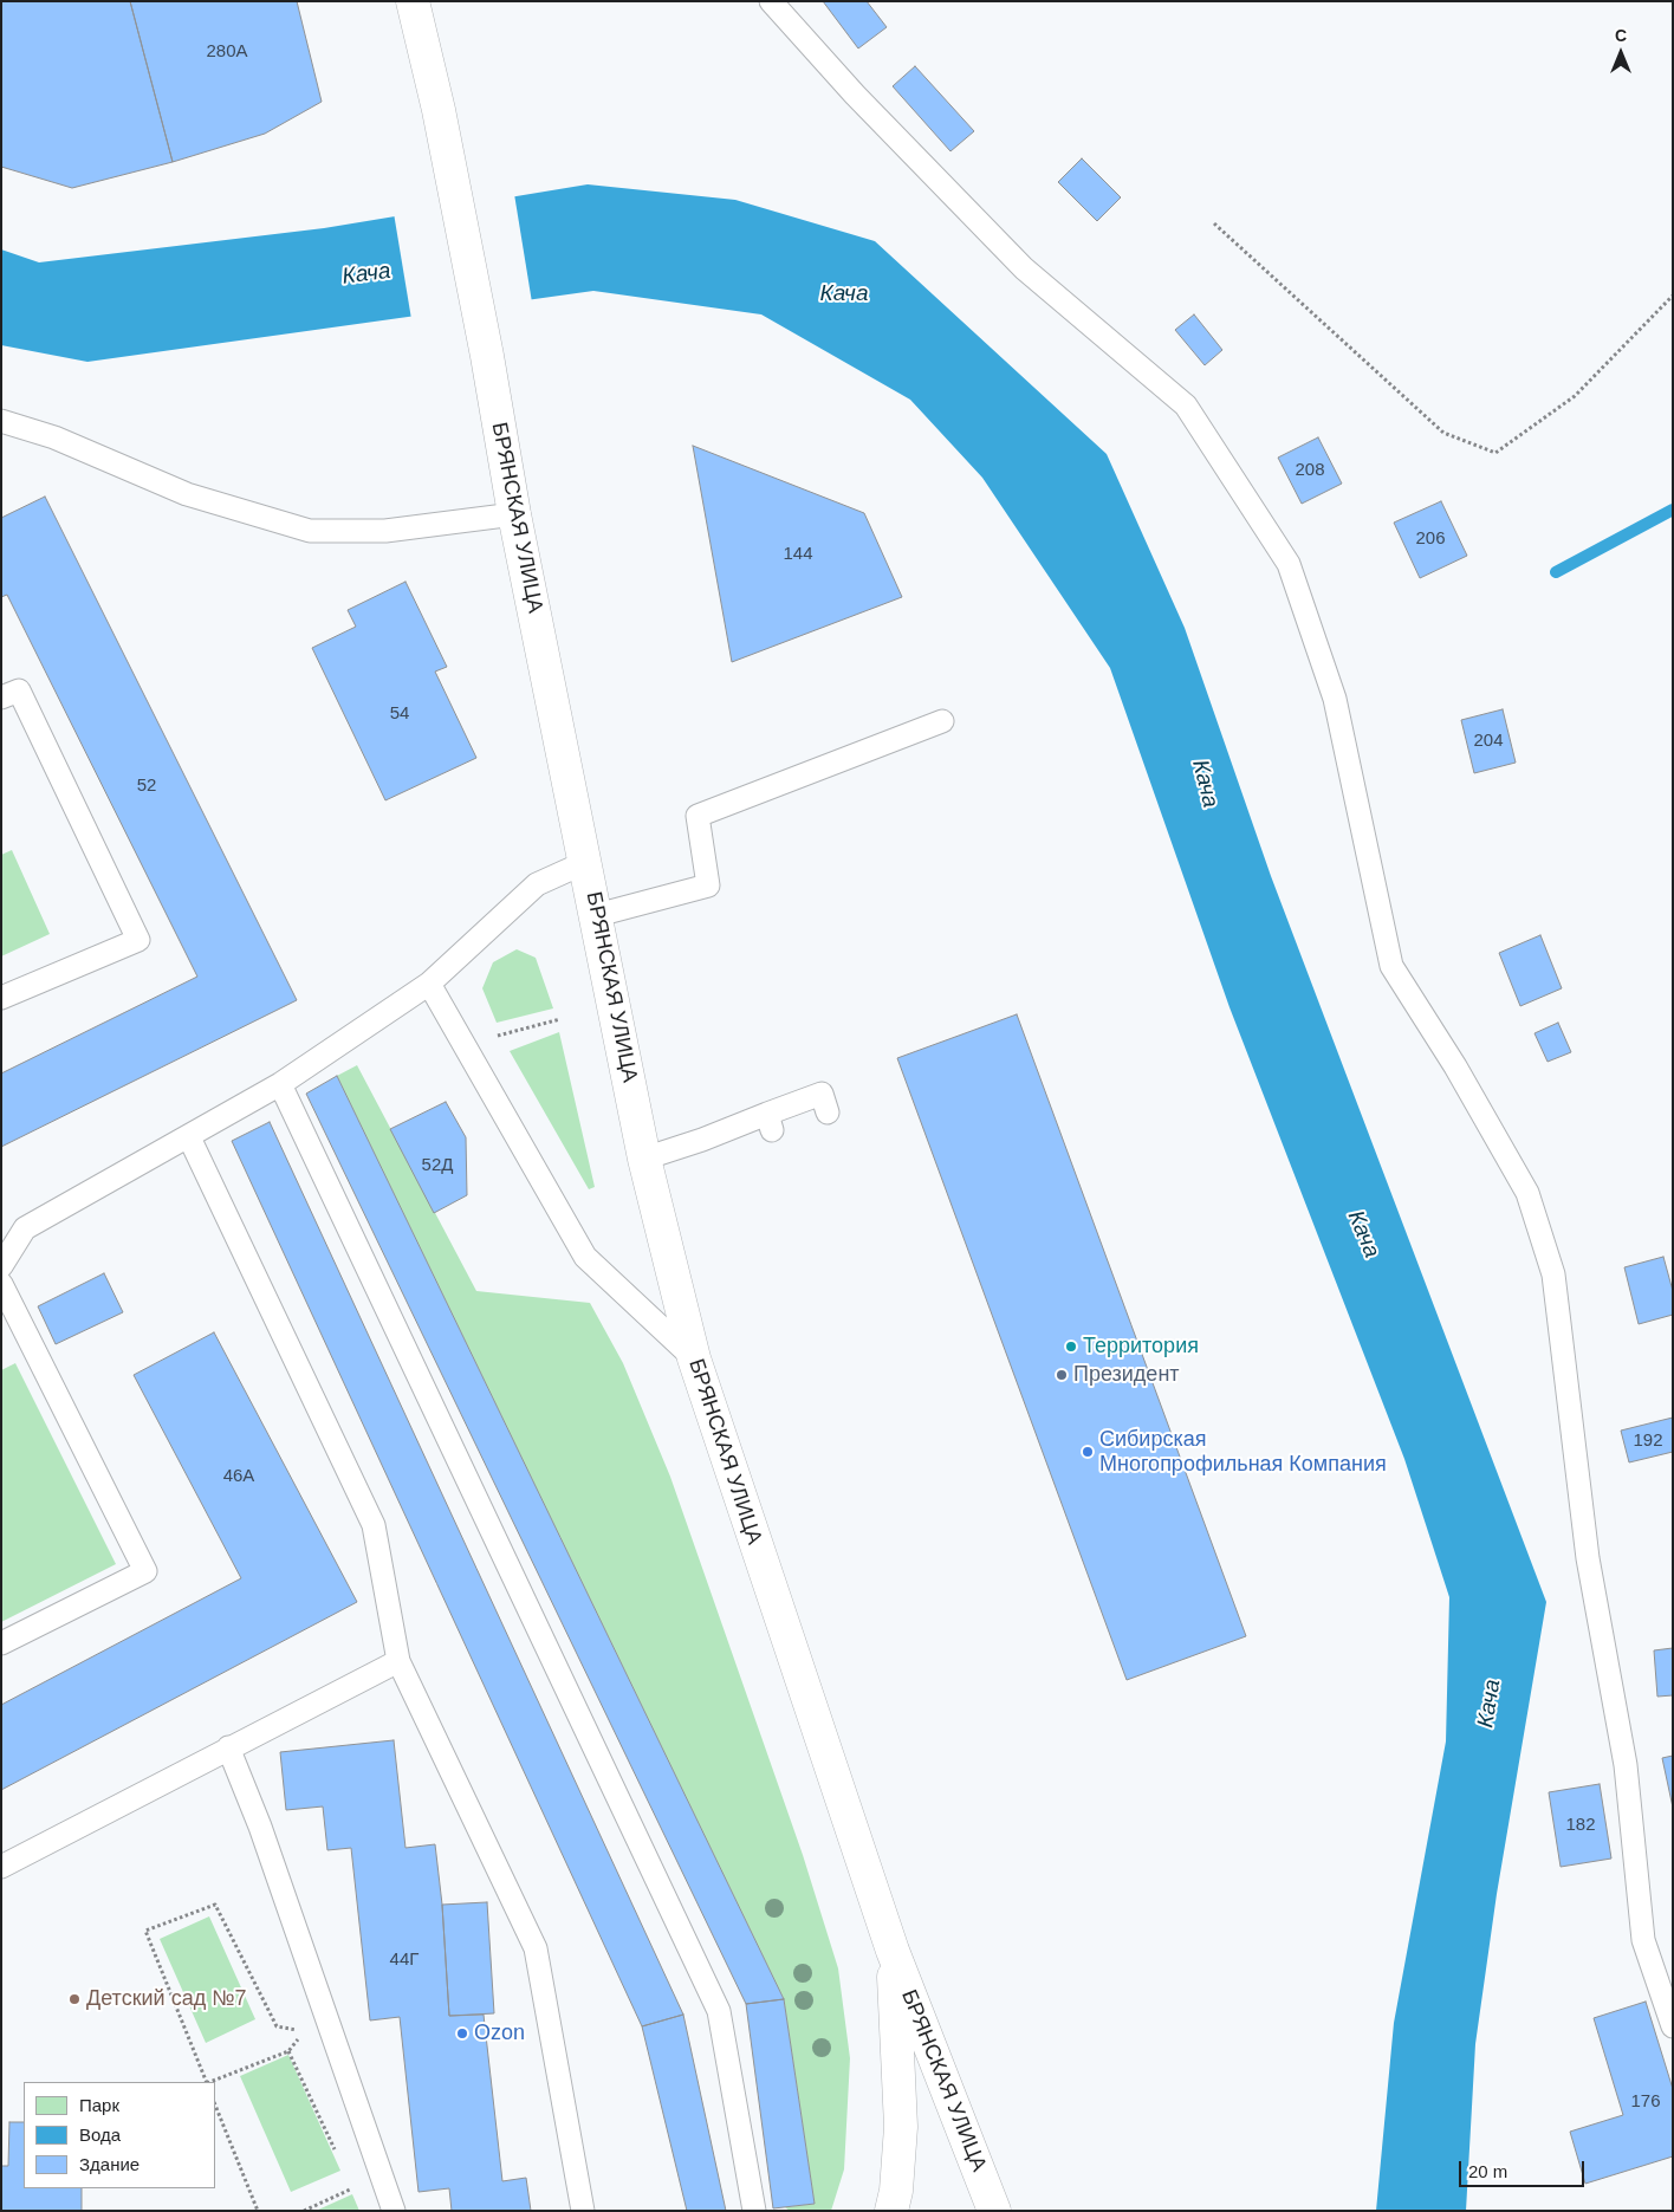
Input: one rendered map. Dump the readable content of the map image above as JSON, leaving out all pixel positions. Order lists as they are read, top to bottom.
{
  "streets": {
    "highway": ["БРЯНСКАЯ УЛИЦА"]
  },
  "water": ["Кача"],
  "places": [
    "Территория",
    "Президент",
    "Сибирская Многопрофильная Компания",
    "Детский сад №7",
    "Ozon"
  ],
  "house_numbers": [
    "280А",
    "208",
    "206",
    "144",
    "54",
    "204",
    "52",
    "52Д",
    "192",
    "46А",
    "182",
    "44Г",
    "176"
  ],
  "legend": ["Парк", "Вода", "Здание"],
  "scale_bar": "20 m",
  "north": "top"
}
